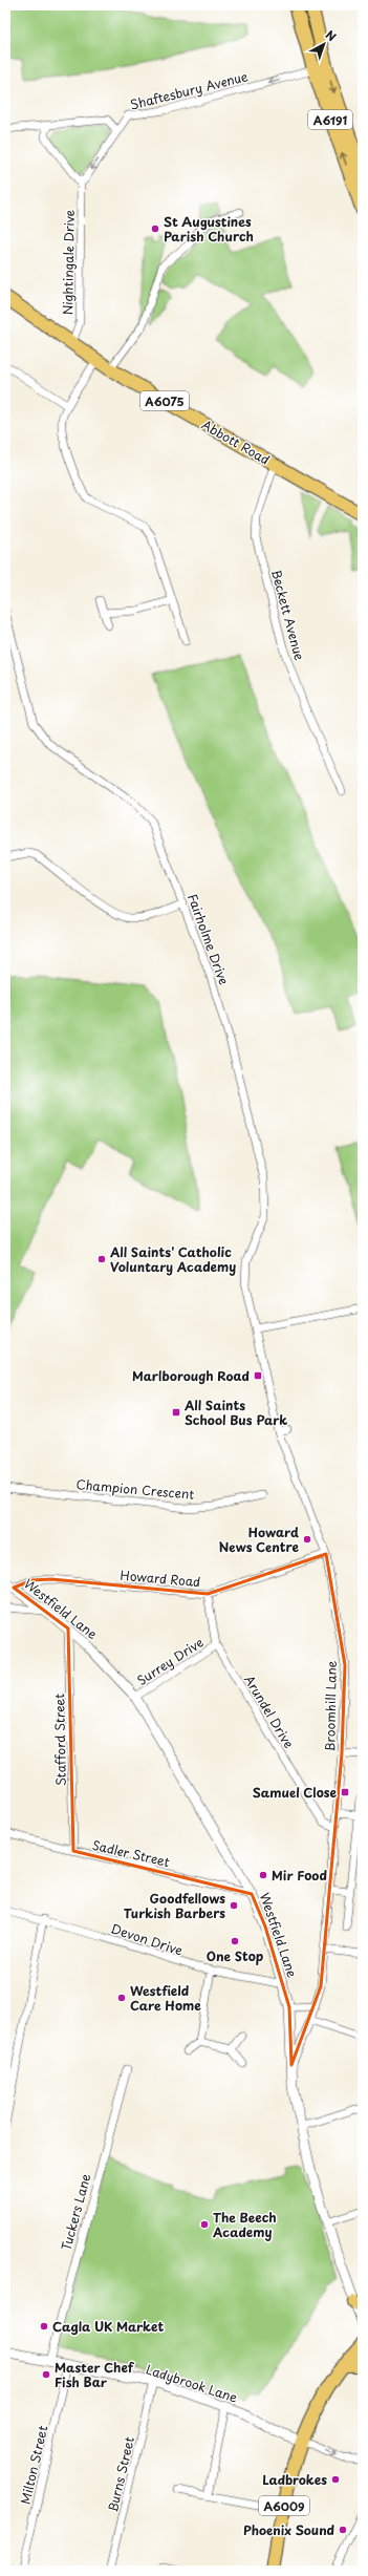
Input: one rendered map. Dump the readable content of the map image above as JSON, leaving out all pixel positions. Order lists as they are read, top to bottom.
{
  "streets": {
    "main road": [
      "A6191",
      "A6075",
      "Abbott Road",
      "A6009"
    ],
    "street": [
      "Shaftesbury Avenue",
      "Nightingale Drive",
      "Beckett Avenue",
      "Fairholme Drive",
      "Champion Crescent",
      "Howard Road",
      "Westfield Lane",
      "Surrey Drive",
      "Broomhill Lane",
      "Arundel Drive",
      "Stafford Street",
      "Sadler Street",
      "Devon Drive",
      "Tuckers Lane",
      "Ladybrook Lane",
      "Milton Street",
      "Burns Street"
    ]
  },
  "crossings": [
    ["Shaftesbury Avenue", "A6191"],
    ["Shaftesbury Avenue", "Nightingale Drive"],
    ["Nightingale Drive", "Abbott Road"],
    ["Abbott Road", "Beckett Avenue"],
    ["Fairholme Drive", "Broomhill Lane"],
    ["Howard Road", "Westfield Lane"],
    ["Howard Road", "Broomhill Lane"],
    ["Howard Road", "Arundel Drive"],
    ["Westfield Lane", "Surrey Drive"],
    ["Westfield Lane", "Broomhill Lane"],
    ["Westfield Lane", "Stafford Street"],
    ["Westfield Lane", "Sadler Street"],
    ["Westfield Lane", "Devon Drive"],
    ["Surrey Drive", "Arundel Drive"],
    ["Broomhill Lane", "Arundel Drive"],
    ["Stafford Street", "Sadler Street"],
    ["Tuckers Lane", "Ladybrook Lane"],
    ["Ladybrook Lane", "Milton Street"],
    ["Ladybrook Lane", "Burns Street"],
    ["Ladybrook Lane", "A6009"]
  ],
  "one_way": ["Shaftesbury Avenue"],
  "places": {
    "other": [
      "St Augustines Parish Church",
      "All Saints' Catholic Voluntary Academy",
      "Howard News Centre",
      "Mir Food",
      "Goodfellows Turkish Barbers",
      "One Stop",
      "Westfield Care Home",
      "The Beech Academy",
      "Cagla UK Market",
      "Master Chef Fish Bar",
      "Ladbrokes",
      "Phoenix Sound"
    ],
    "transit": ["Marlborough Road", "All Saints School Bus Park", "Samuel Close"]
  },
  "north": "top right"
}
